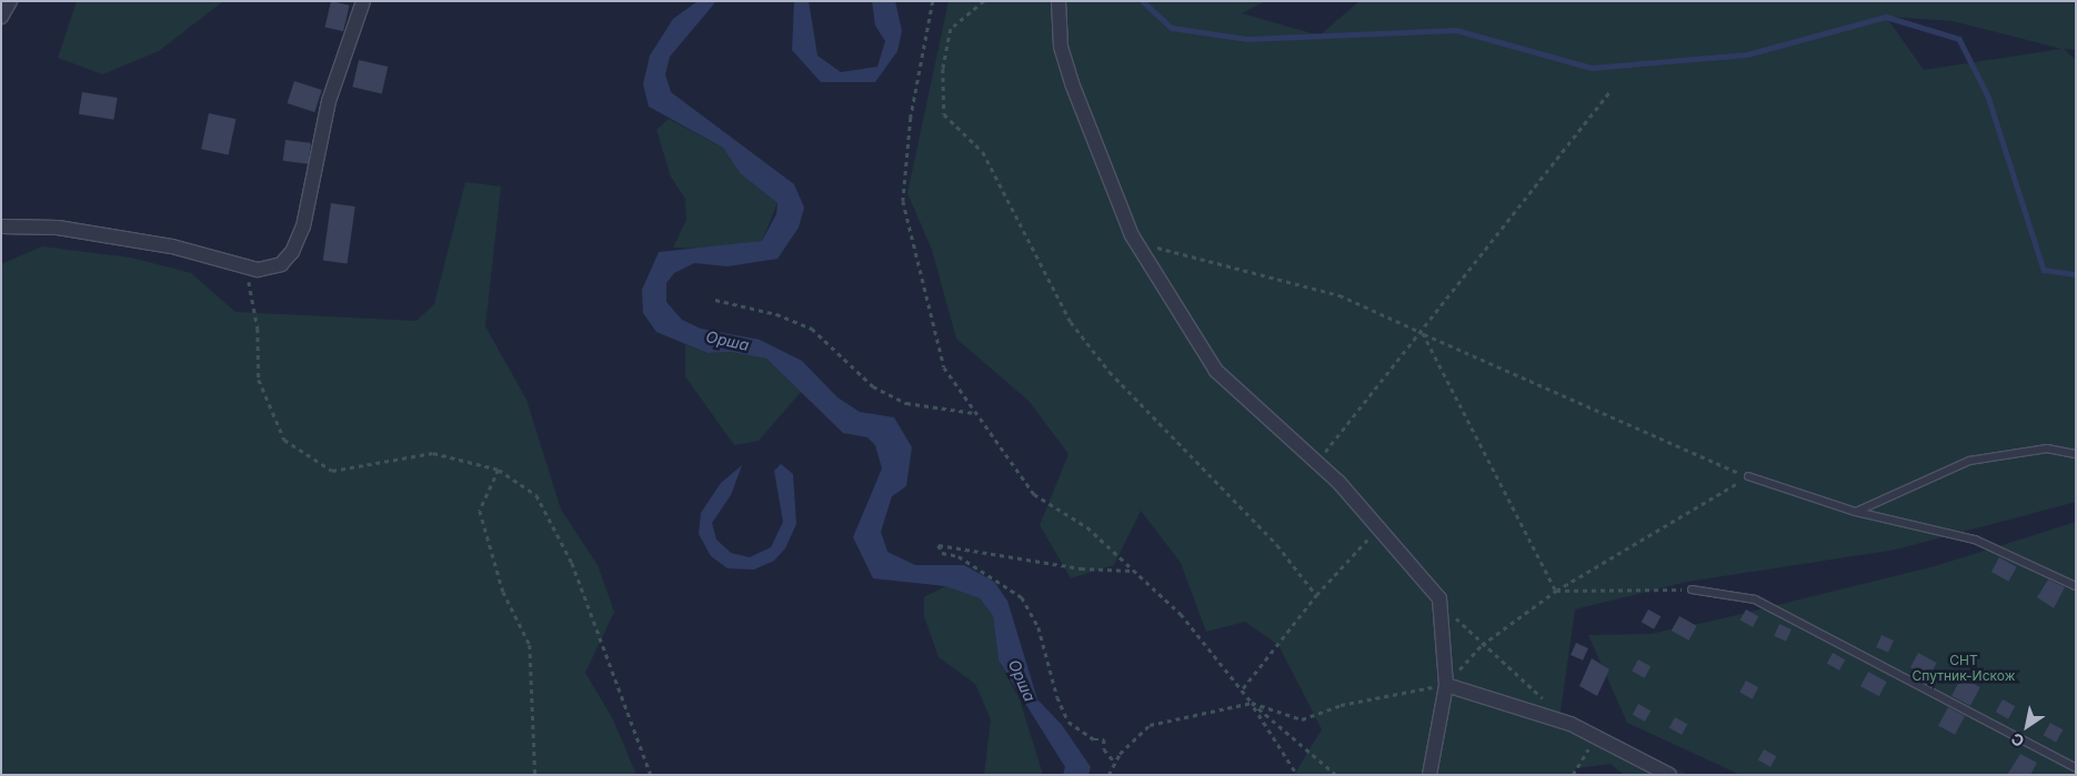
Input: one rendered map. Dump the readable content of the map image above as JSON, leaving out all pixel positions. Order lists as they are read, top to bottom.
{
  "water": ["Орша"],
  "parks": ["СНТ Спутник-Искож"],
  "north": "bottom left"
}
